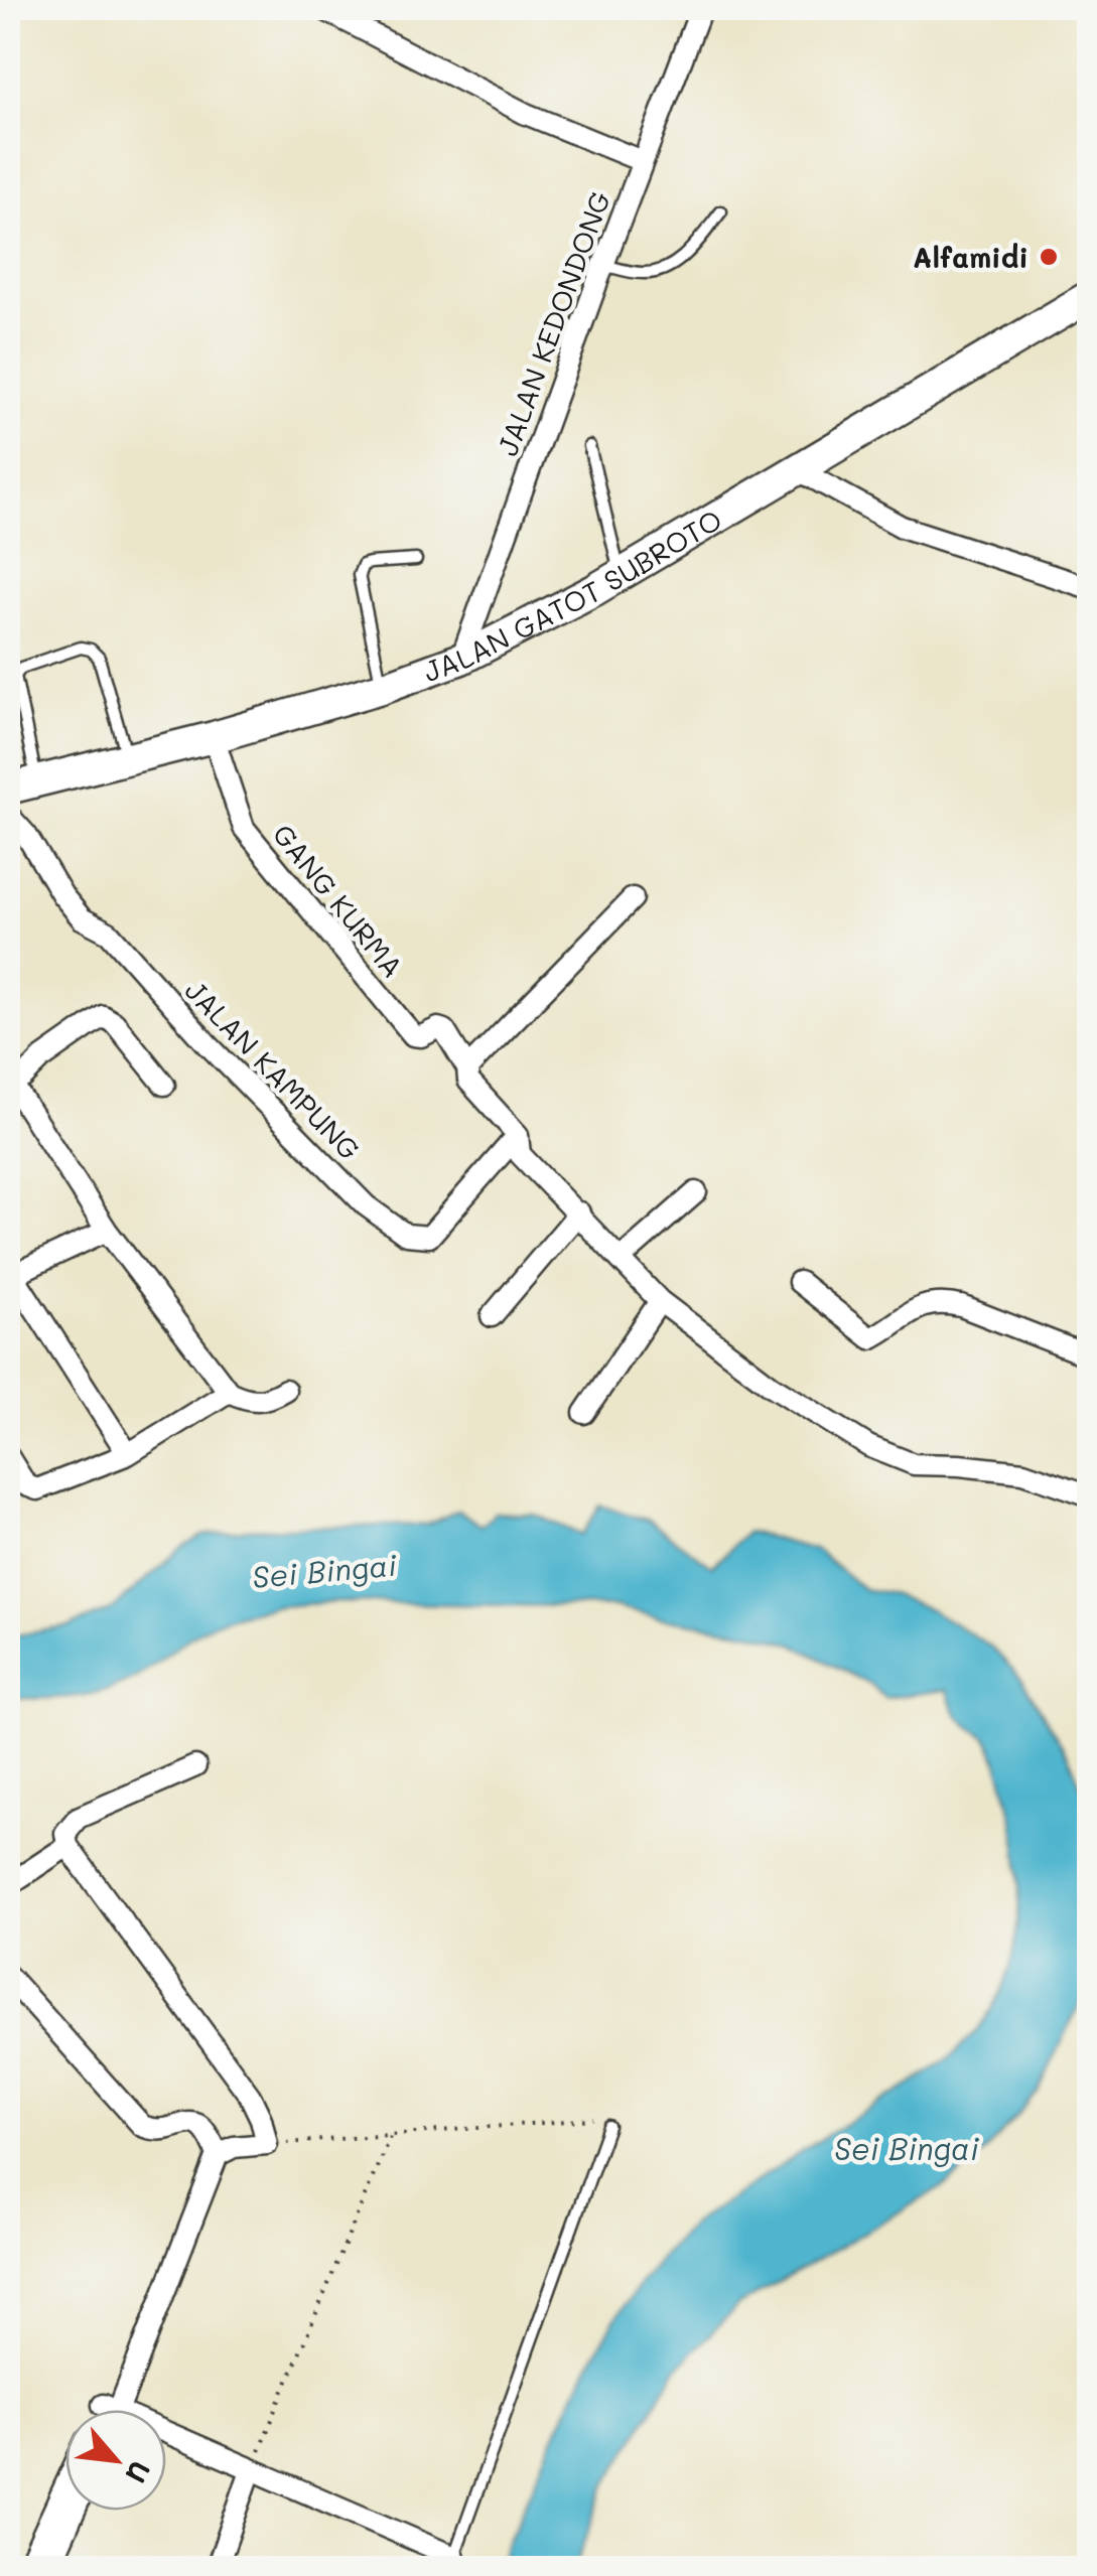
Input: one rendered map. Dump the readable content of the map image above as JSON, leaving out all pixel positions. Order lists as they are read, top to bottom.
{
  "streets": {
    "main road": ["JALAN GATOT SUBROTO"],
    "street": ["JALAN KEDONDONG", "GANG KURMA", "JALAN KAMPUNG"]
  },
  "crossings": [
    ["JALAN KEDONDONG", "JALAN GATOT SUBROTO"],
    ["JALAN GATOT SUBROTO", "GANG KURMA"]
  ],
  "water": ["Sei Bingai"],
  "places": ["Alfamidi"],
  "north": "bottom right"
}
